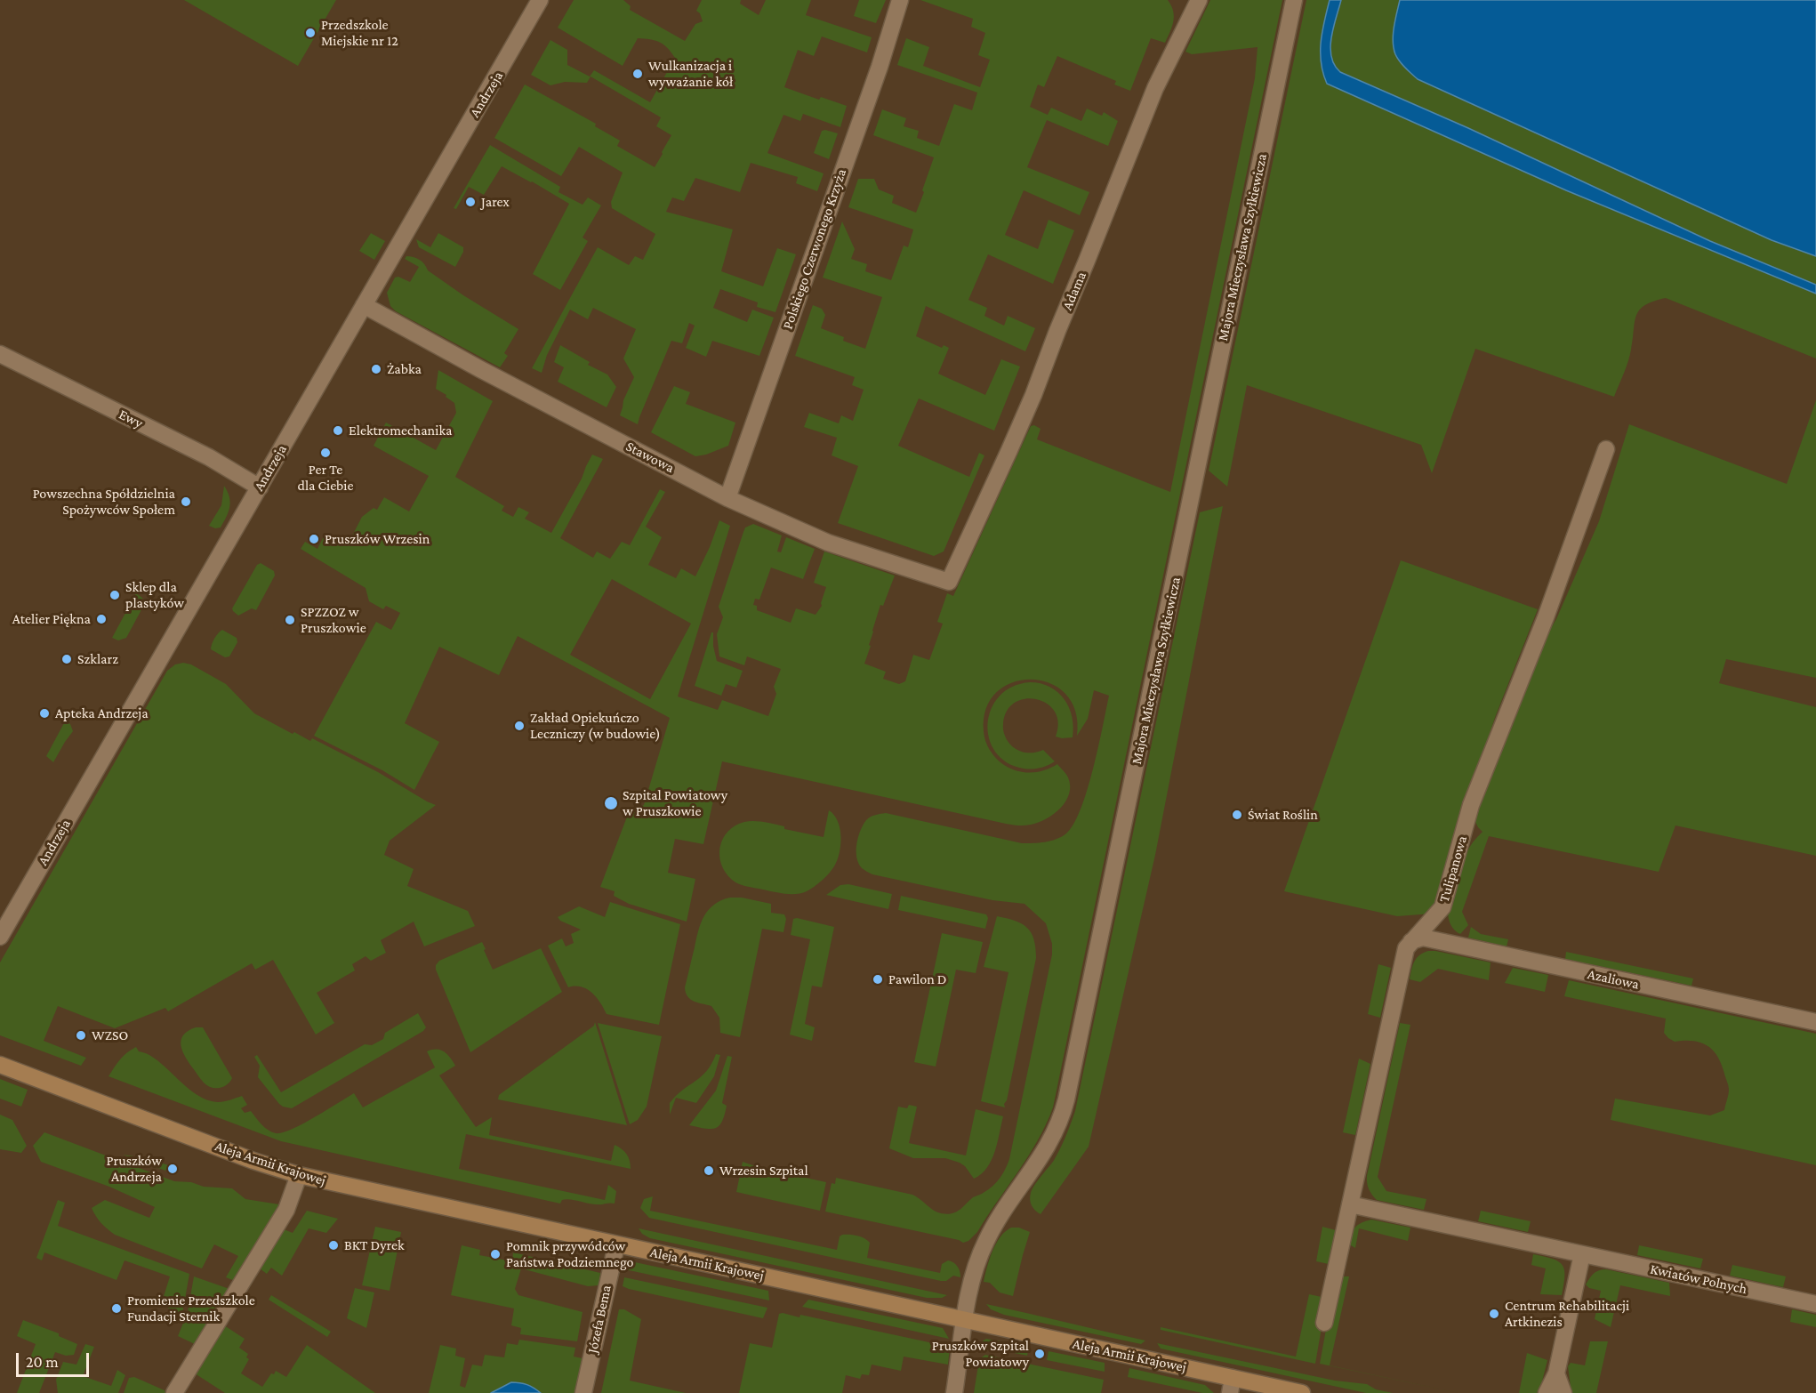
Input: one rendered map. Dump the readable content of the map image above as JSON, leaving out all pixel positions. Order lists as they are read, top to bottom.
{
  "streets": {
    "street": [
      "Andrzeja",
      "Majora Mieczysława Szyłkiewicza",
      "Polskiego Czerwonego Krzyża",
      "Adama",
      "Ewy",
      "Stawowa",
      "Tulipanowa",
      "Azaliowa",
      "Aleja Armii Krajowej",
      "Kwiatów Polnych",
      "Józefa Bema"
    ]
  },
  "crossings": [
    ["Andrzeja", "Ewy"],
    ["Andrzeja", "Stawowa"],
    ["Majora Mieczysława Szyłkiewicza", "Aleja Armii Krajowej"],
    ["Polskiego Czerwonego Krzyża", "Stawowa"],
    ["Adama", "Stawowa"],
    ["Tulipanowa", "Azaliowa"],
    ["Tulipanowa", "Kwiatów Polnych"],
    ["Aleja Armii Krajowej", "Józefa Bema"]
  ],
  "places": [
    "Przedszkole Miejskie nr 12",
    "Wulkanizacja i wyważanie kół",
    "Jarex",
    "Żabka",
    "Elektromechanika",
    "Per Te dla Ciebie",
    "Powszechna Spółdzielnia Spożywców Społem",
    "Pruszków Wrzesin",
    "Sklep dla plastyków",
    "Atelier Piękna",
    "SPZZOZ w Pruszkowie",
    "Szklarz",
    "Apteka Andrzeja",
    "Zakład Opiekuńczo Leczniczy (w budowie)",
    "Szpital Powiatowy w Pruszkowie",
    "Świat Roślin",
    "Pawilon D",
    "WZSO",
    "Pruszków Andrzeja",
    "Wrzesin Szpital",
    "BKT Dyrek",
    "Pomnik przywódców Państwa Podziemnego",
    "Promienie Przedszkole Fundacji Sternik",
    "Centrum Rehabilitacji Artkinezis",
    "Pruszków Szpital Powiatowy"
  ],
  "scale_bar": "20 m"
}
